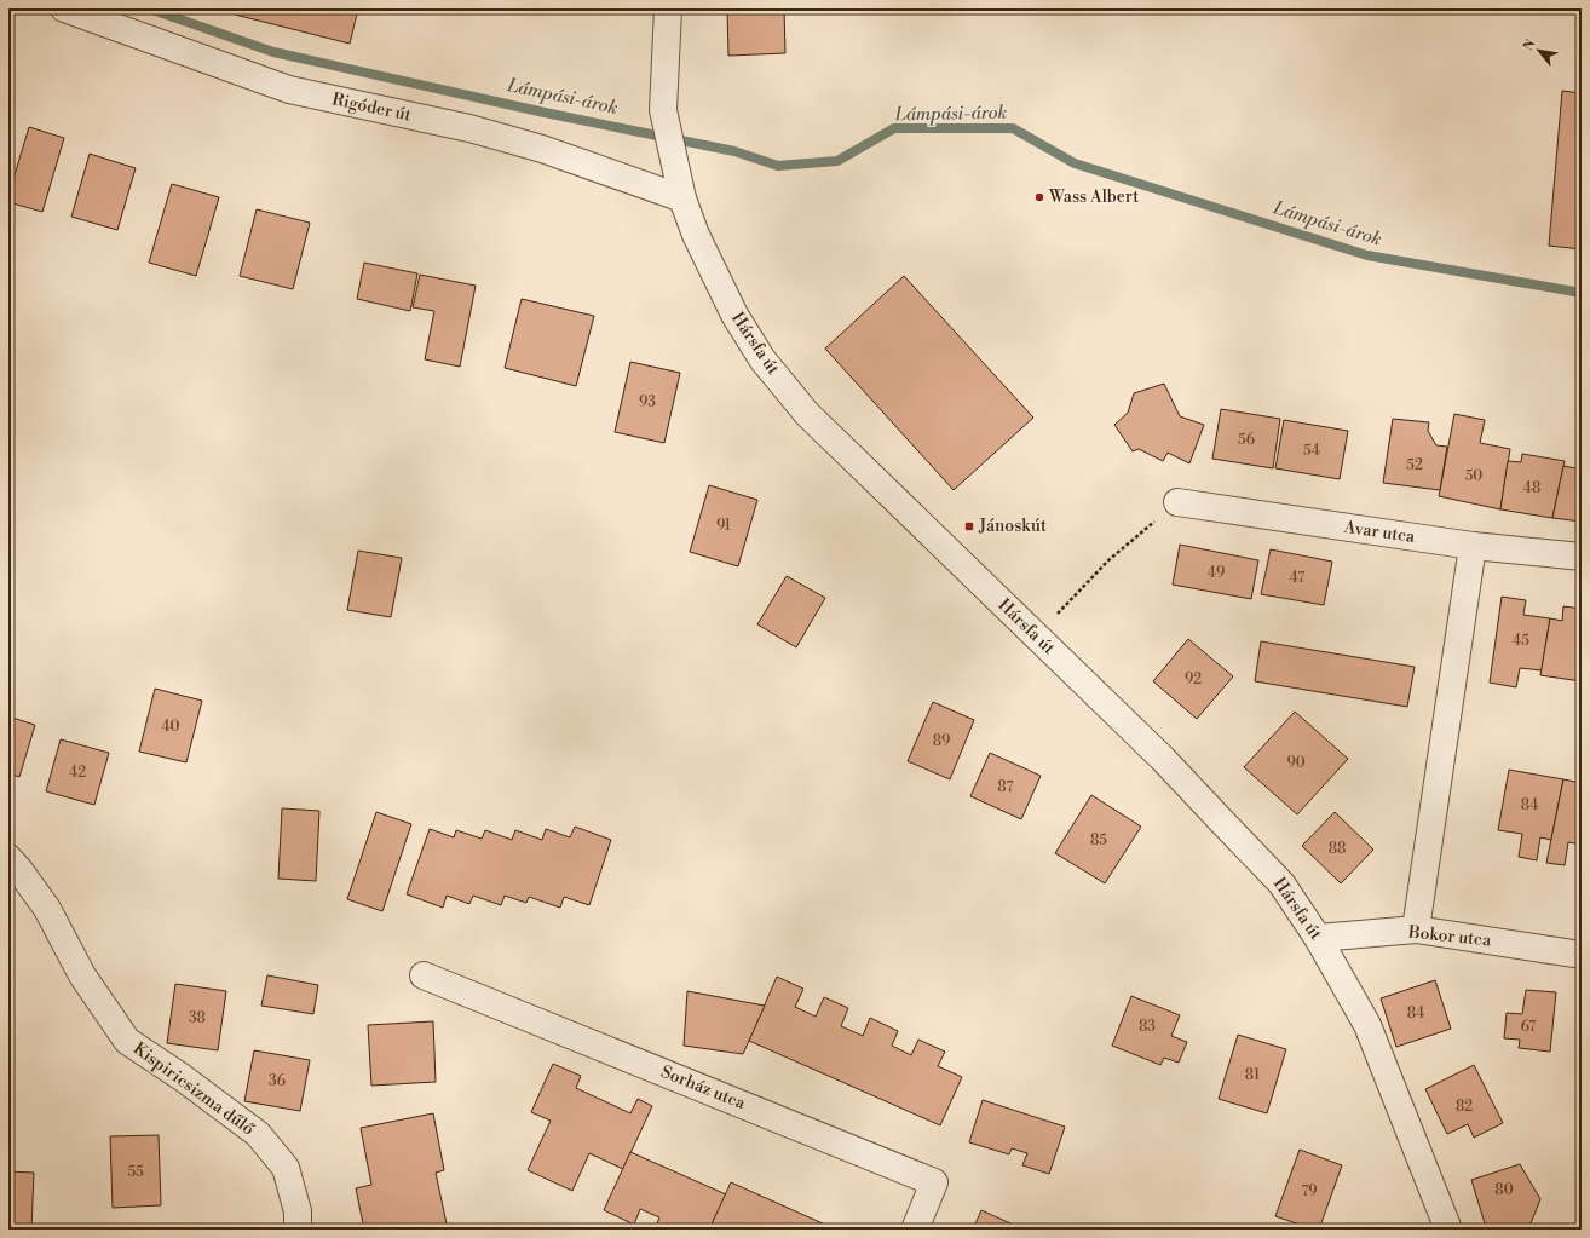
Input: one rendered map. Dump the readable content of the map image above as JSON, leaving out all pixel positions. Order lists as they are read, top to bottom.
{
  "streets": {
    "street": [
      "Rigóder út",
      "Hársfa út",
      "Avar utca",
      "Bokor utca",
      "Sorház utca",
      "Kispiricsizma dűlő"
    ]
  },
  "crossings": [
    ["Rigóder út", "Hársfa út"],
    ["Hársfa út", "Bokor utca"]
  ],
  "water": ["Lámpási-árok"],
  "places": {
    "other": ["Wass Albert"],
    "transit": ["Jánoskút"]
  },
  "house_numbers": [
    "93",
    "56",
    "54",
    "52",
    "50",
    "48",
    "91",
    "49",
    "47",
    "45",
    "92",
    "40",
    "89",
    "90",
    "42",
    "87",
    "84",
    "85",
    "88",
    "84",
    "38",
    "83",
    "67",
    "81",
    "36",
    "82",
    "55",
    "80",
    "79"
  ],
  "north": "top left"
}
